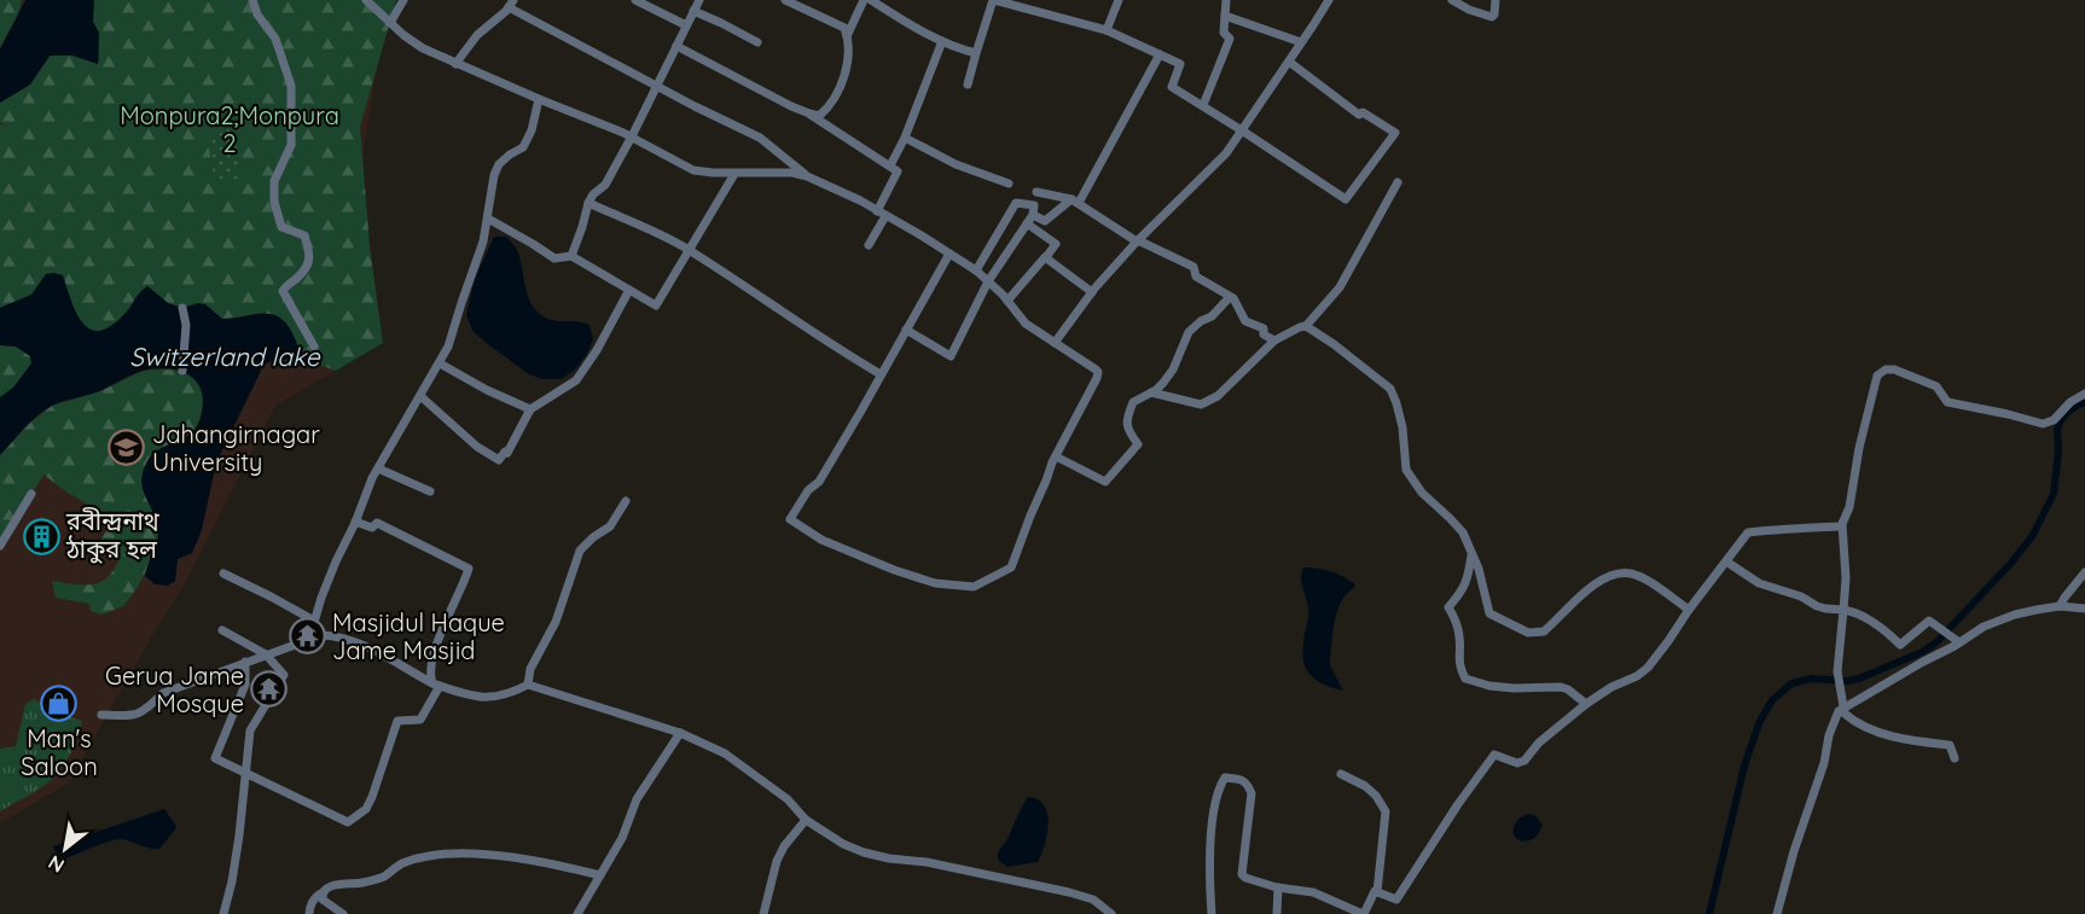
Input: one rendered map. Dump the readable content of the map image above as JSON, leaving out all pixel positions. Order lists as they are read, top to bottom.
{
  "water": ["Switzerland lake"],
  "parks": ["Monpura2;Monpura 2"],
  "places": {
    "school or university": ["Jahangirnagar University"],
    "building": ["রবীন্দ্রনাথ ঠাকুর হল"],
    "temple": ["Masjidul Haque Jame Masjid", "Gerua Jame Mosque"],
    "shop": ["Man's Saloon"]
  },
  "north": "bottom left"
}
